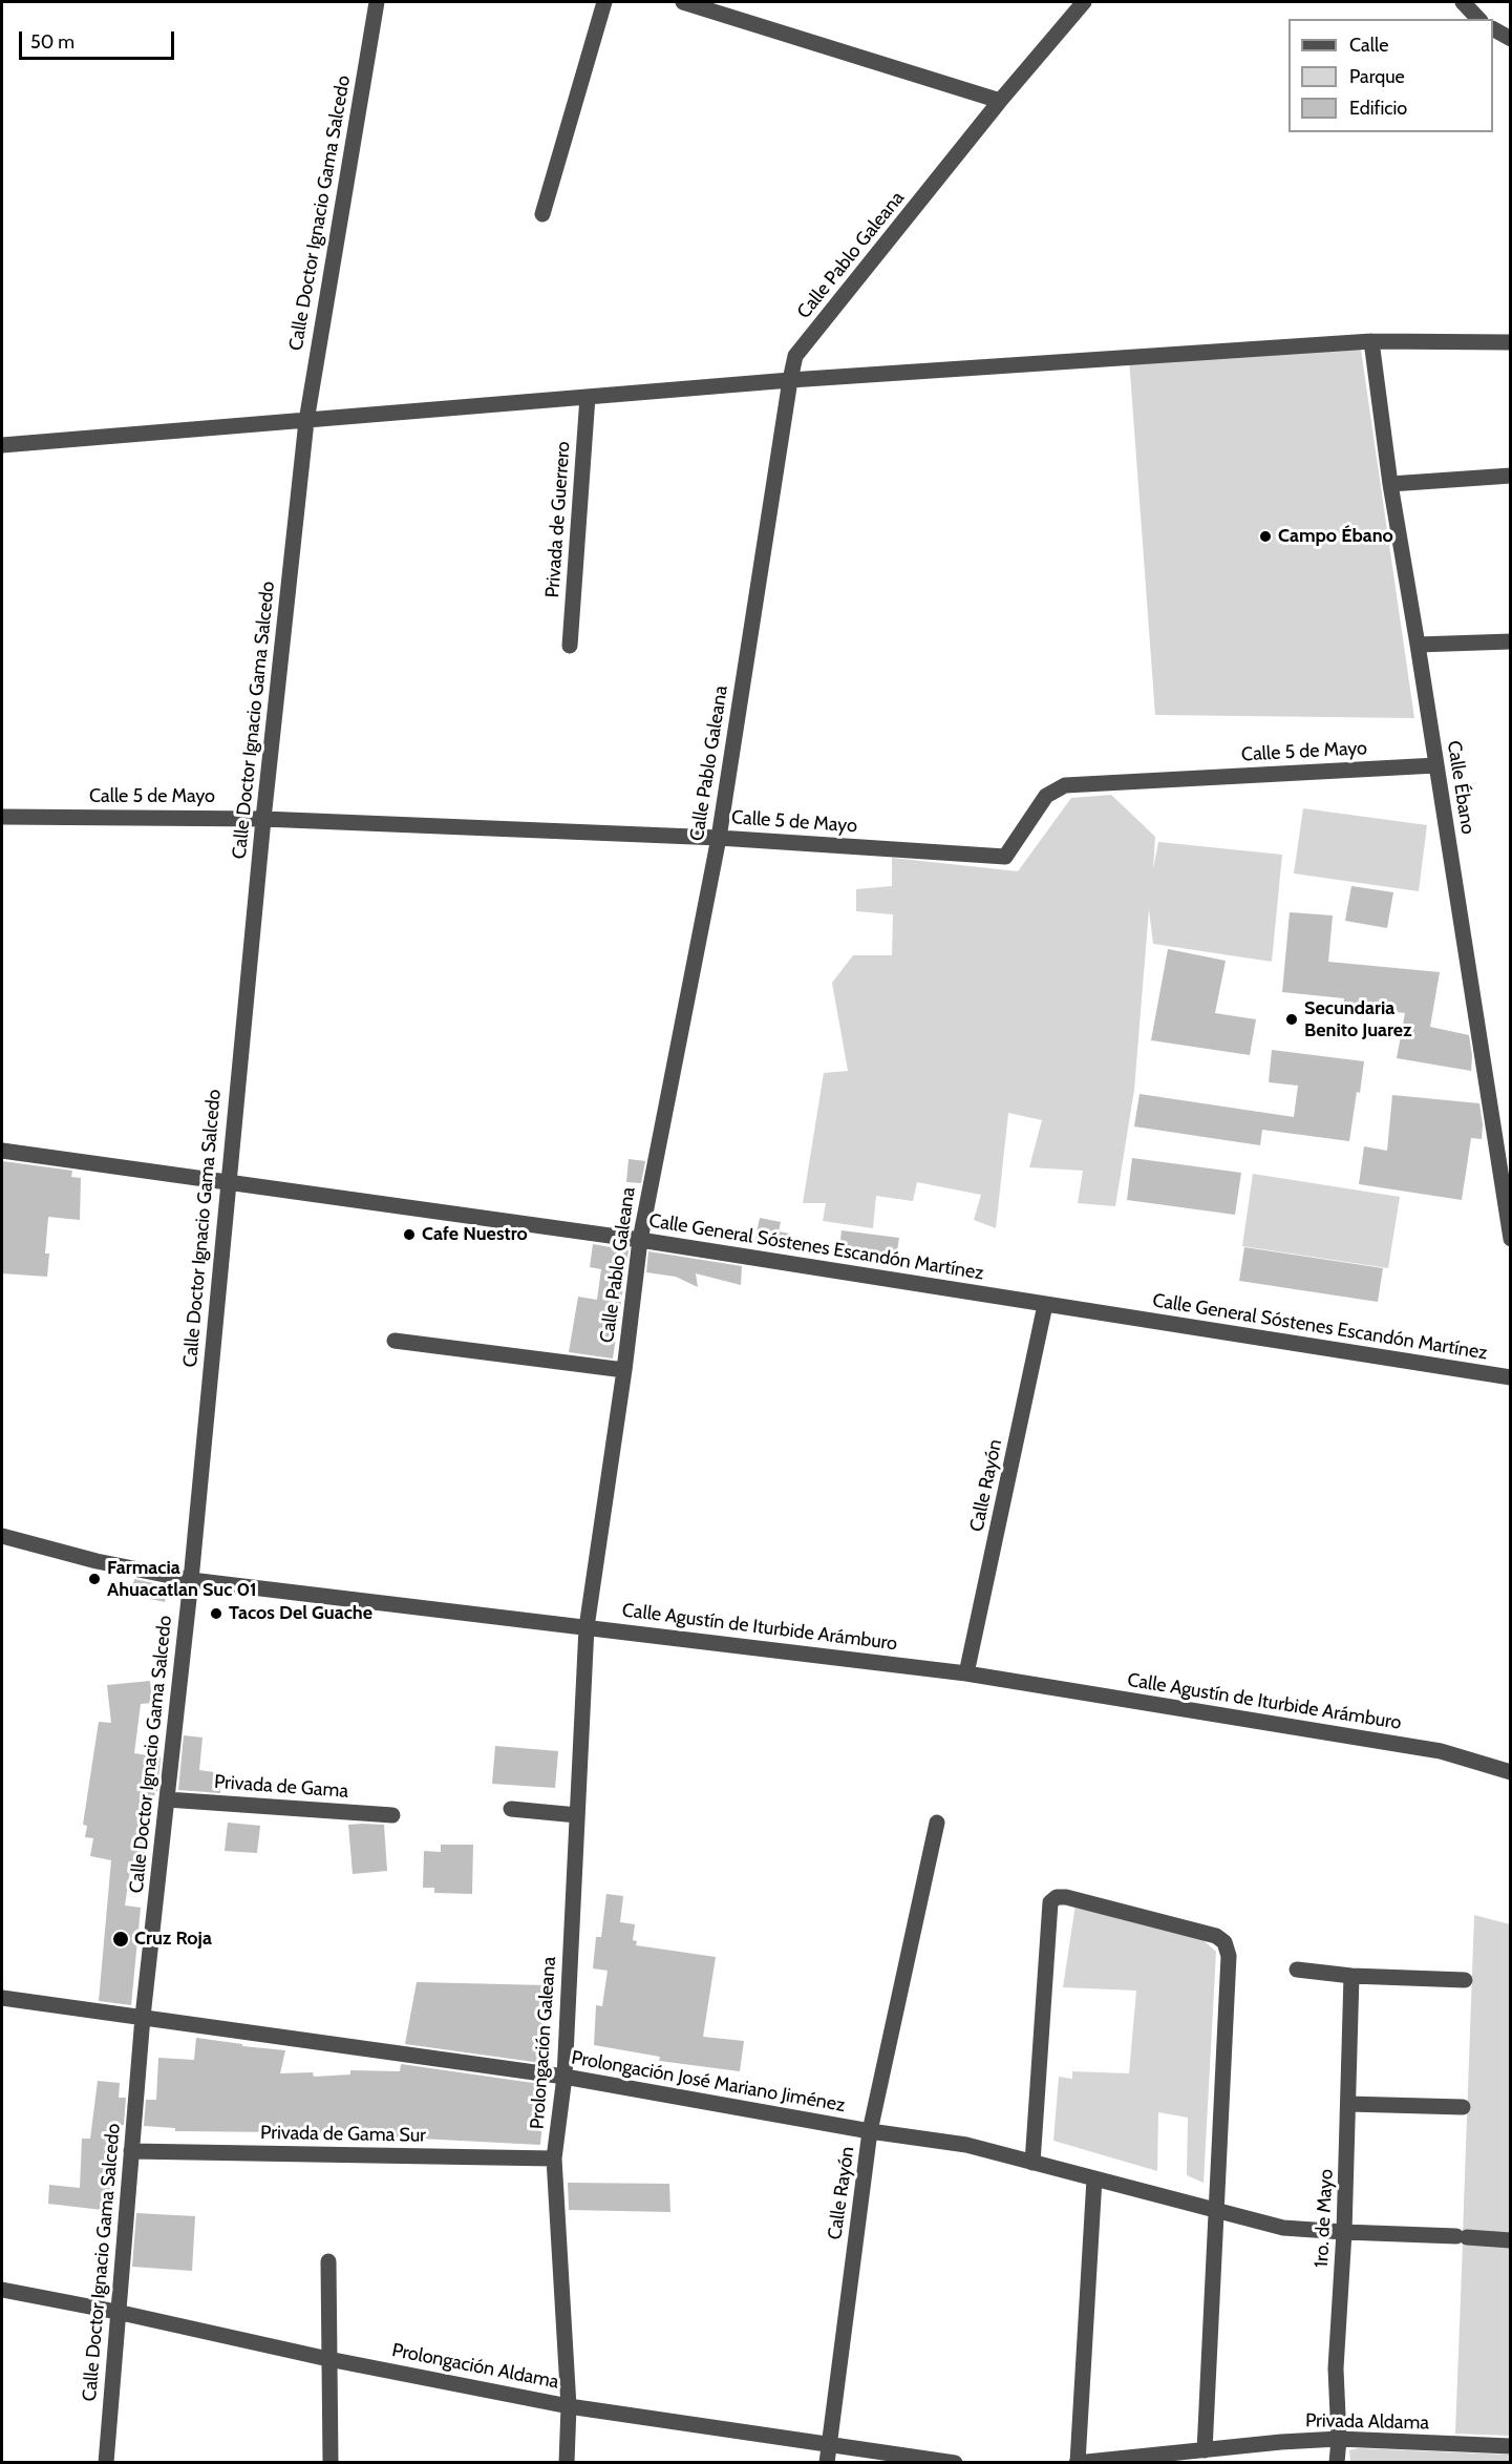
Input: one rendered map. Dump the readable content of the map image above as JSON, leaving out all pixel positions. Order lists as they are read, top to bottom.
{
  "streets": {
    "street": [
      "Calle Doctor Ignacio Gama Salcedo",
      "Calle Pablo Galeana",
      "Privada de Guerrero",
      "Calle 5 de Mayo",
      "Calle Ébano",
      "Calle General Sóstenes Escandón Martínez",
      "Calle Rayón",
      "Calle Agustín de Iturbide Arámburo",
      "Privada de Gama",
      "Prolongación Galeana",
      "Prolongación José Mariano Jiménez",
      "Privada de Gama Sur",
      "1ro. de Mayo",
      "Prolongación Aldama",
      "Privada Aldama"
    ]
  },
  "crossings": [
    ["Calle Doctor Ignacio Gama Salcedo", "Calle 5 de Mayo"],
    ["Calle Doctor Ignacio Gama Salcedo", "Calle General Sóstenes Escandón Martínez"],
    ["Calle Doctor Ignacio Gama Salcedo", "Calle Agustín de Iturbide Arámburo"],
    ["Calle Doctor Ignacio Gama Salcedo", "Privada de Gama"],
    ["Calle Doctor Ignacio Gama Salcedo", "Prolongación José Mariano Jiménez"],
    ["Calle Doctor Ignacio Gama Salcedo", "Privada de Gama Sur"],
    ["Calle Doctor Ignacio Gama Salcedo", "Prolongación Aldama"],
    ["Calle Pablo Galeana", "Calle 5 de Mayo"],
    ["Calle Pablo Galeana", "Calle General Sóstenes Escandón Martínez"],
    ["Calle Pablo Galeana", "Calle Agustín de Iturbide Arámburo"],
    ["Calle Pablo Galeana", "Prolongación Galeana"],
    ["Calle 5 de Mayo", "Calle Ébano"],
    ["Calle General Sóstenes Escandón Martínez", "Calle Rayón"],
    ["Calle Rayón", "Calle Agustín de Iturbide Arámburo"],
    ["Calle Rayón", "Prolongación José Mariano Jiménez"],
    ["Calle Rayón", "Prolongación Aldama"],
    ["Calle Agustín de Iturbide Arámburo", "Prolongación Galeana"],
    ["Prolongación Galeana", "Prolongación José Mariano Jiménez"],
    ["Prolongación Galeana", "Privada de Gama Sur"],
    ["Prolongación Galeana", "Prolongación Aldama"],
    ["Prolongación José Mariano Jiménez", "1ro. de Mayo"],
    ["1ro. de Mayo", "Privada Aldama"]
  ],
  "places": [
    "Campo Ébano",
    "Secundaria Benito Juarez",
    "Cafe Nuestro",
    "Farmacia Ahuacatlan Suc 01",
    "Tacos Del Guache",
    "Cruz Roja"
  ],
  "legend": ["Calle", "Parque", "Edificio"],
  "scale_bar": "50 m"
}
